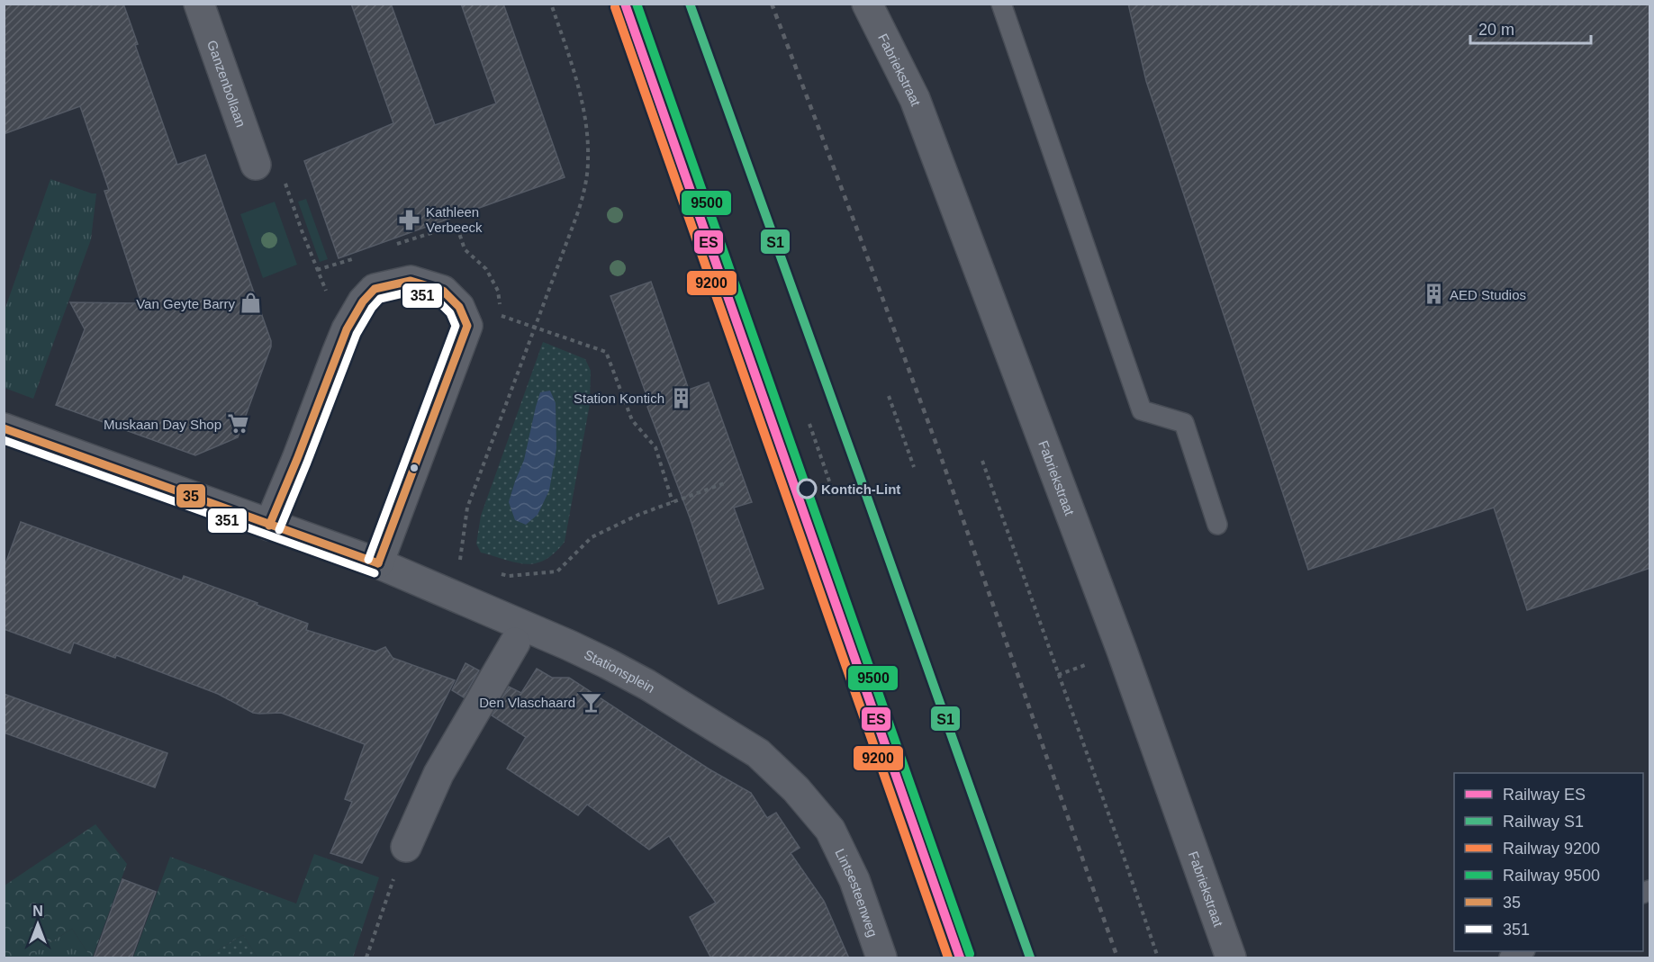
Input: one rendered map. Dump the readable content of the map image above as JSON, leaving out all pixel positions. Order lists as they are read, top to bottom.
{
  "streets": {
    "street": [
      "Fabriekstraat",
      "Ganzenbollaan",
      "Stationsplein",
      "Lintsesteenweg"
    ]
  },
  "crossings": [
    ["Stationsplein", "Lintsesteenweg"]
  ],
  "places": {
    "pharmacy": ["Kathleen Verbeeck"],
    "building": ["AED Studios", "Station Kontich"],
    "shop": ["Van Geyte Barry"],
    "supermarket": ["Muskaan Day Shop"],
    "other": ["Kontich-Lint"],
    "bar": ["Den Vlaschaard"]
  },
  "lines": [
    "rail line ES",
    "rail line S1",
    "rail line 9500",
    "rail line 9200",
    "transit line 35",
    "transit line 351"
  ],
  "legend": [
    "Railway ES",
    "Railway S1",
    "Railway 9200",
    "Railway 9500",
    "35",
    "351"
  ],
  "scale_bar": "20 m",
  "north": "top"
}
